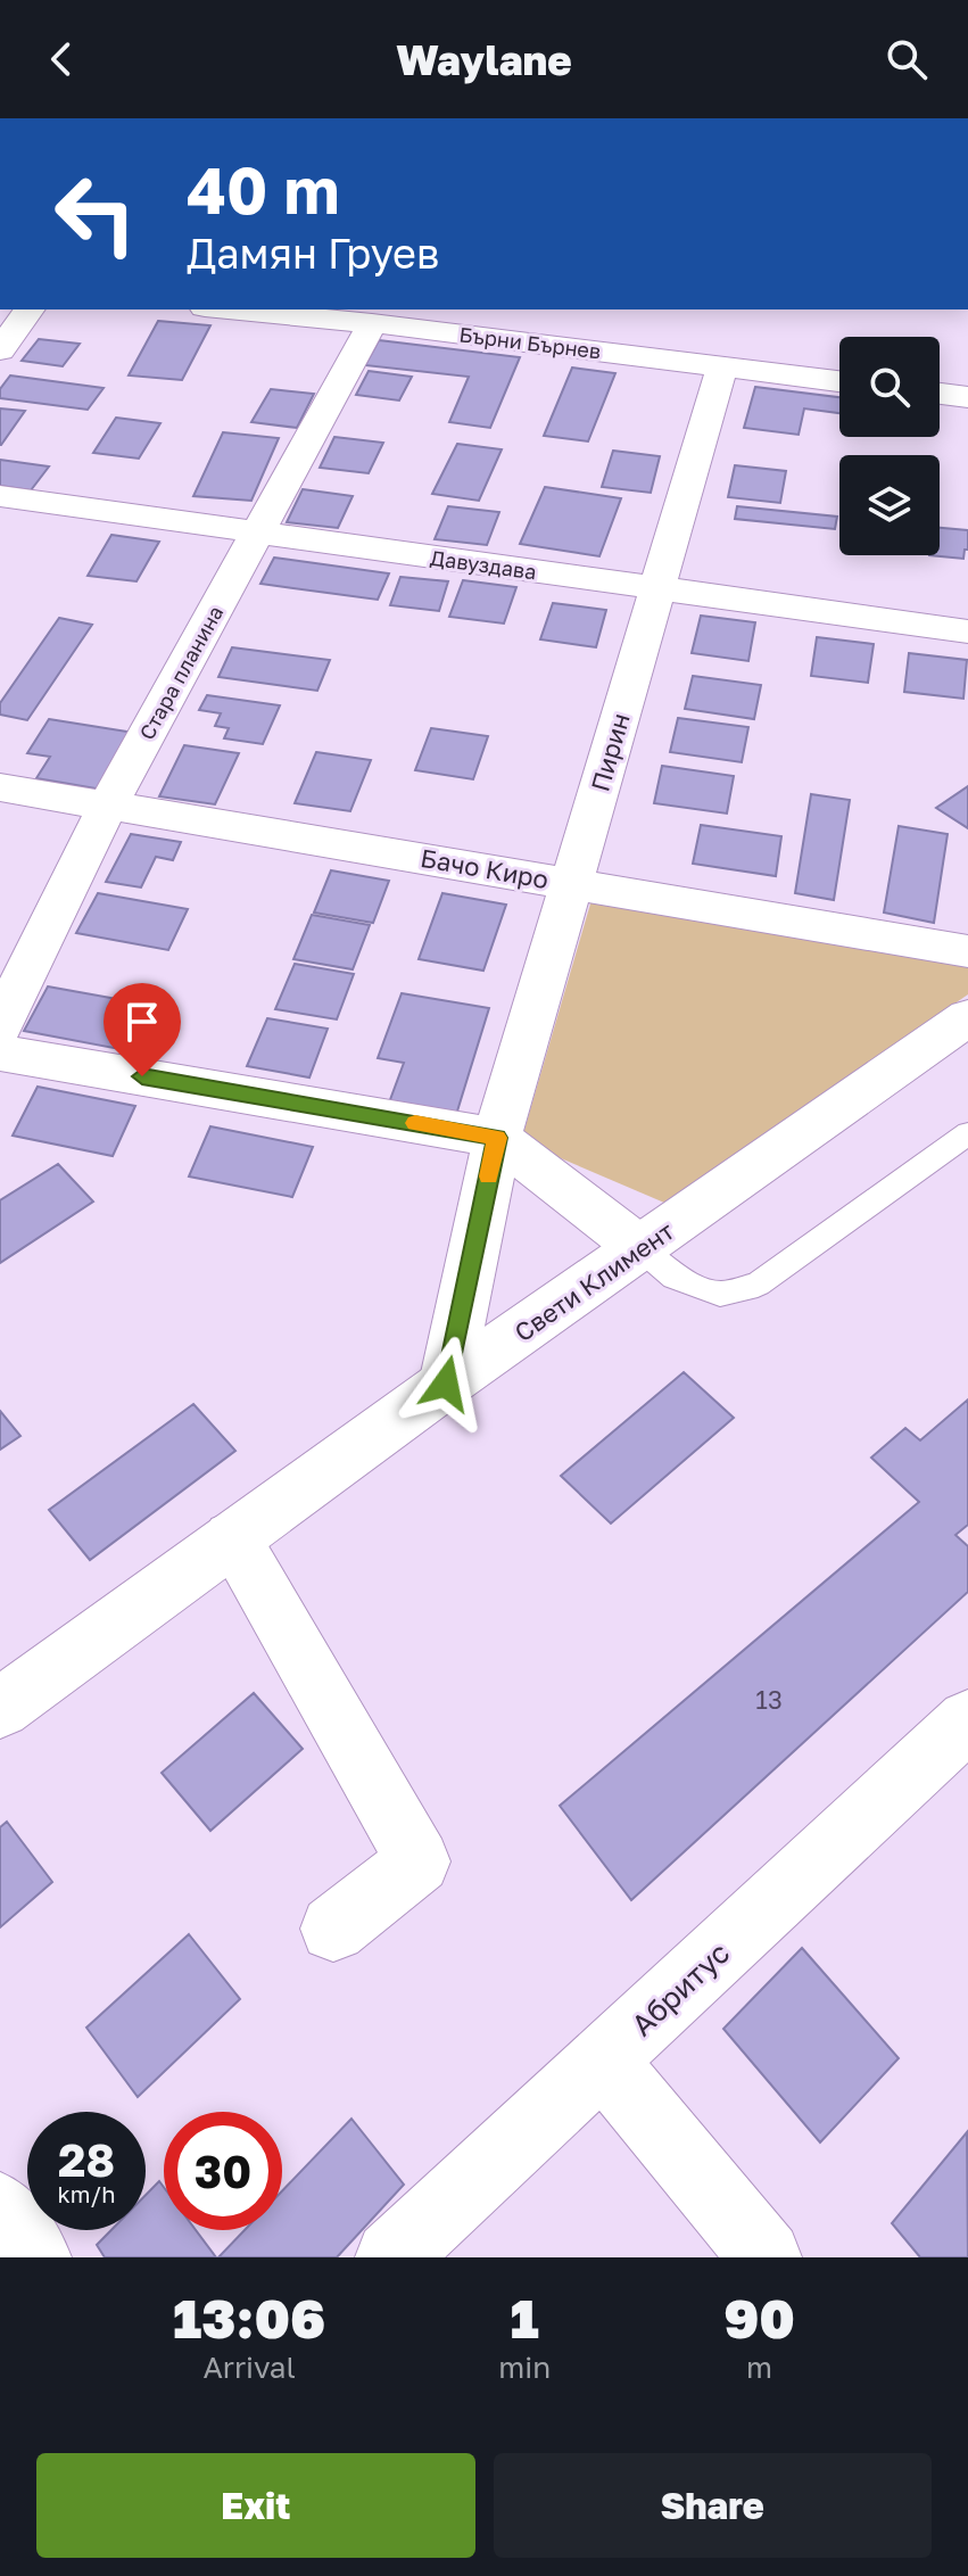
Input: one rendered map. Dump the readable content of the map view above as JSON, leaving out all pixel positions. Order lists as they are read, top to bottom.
{
  "streets": {
    "street": [
      "Бърни Бърнев",
      "Давуздава",
      "Стара планина",
      "Пирин",
      "Бачо Киро",
      "Свети Климент",
      "Абритус"
    ]
  },
  "crossings": [
    ["Бърни Бърнев", "Стара планина"],
    ["Бърни Бърнев", "Пирин"],
    ["Давуздава", "Стара планина"],
    ["Давуздава", "Пирин"],
    ["Стара планина", "Бачо Киро"],
    ["Пирин", "Бачо Киро"],
    ["Пирин", "Свети Климент"]
  ],
  "house_numbers": ["13"],
  "page": {
    "header": "Waylane",
    "turn": ["40 m", "Дамян Груев"],
    "speed": "28 km/h",
    "limit": "30",
    "eta": [
      "13:06",
      "Arrival",
      "1",
      "min",
      "90",
      "m"
    ],
    "buttons": ["Exit", "Share"]
  }
}
